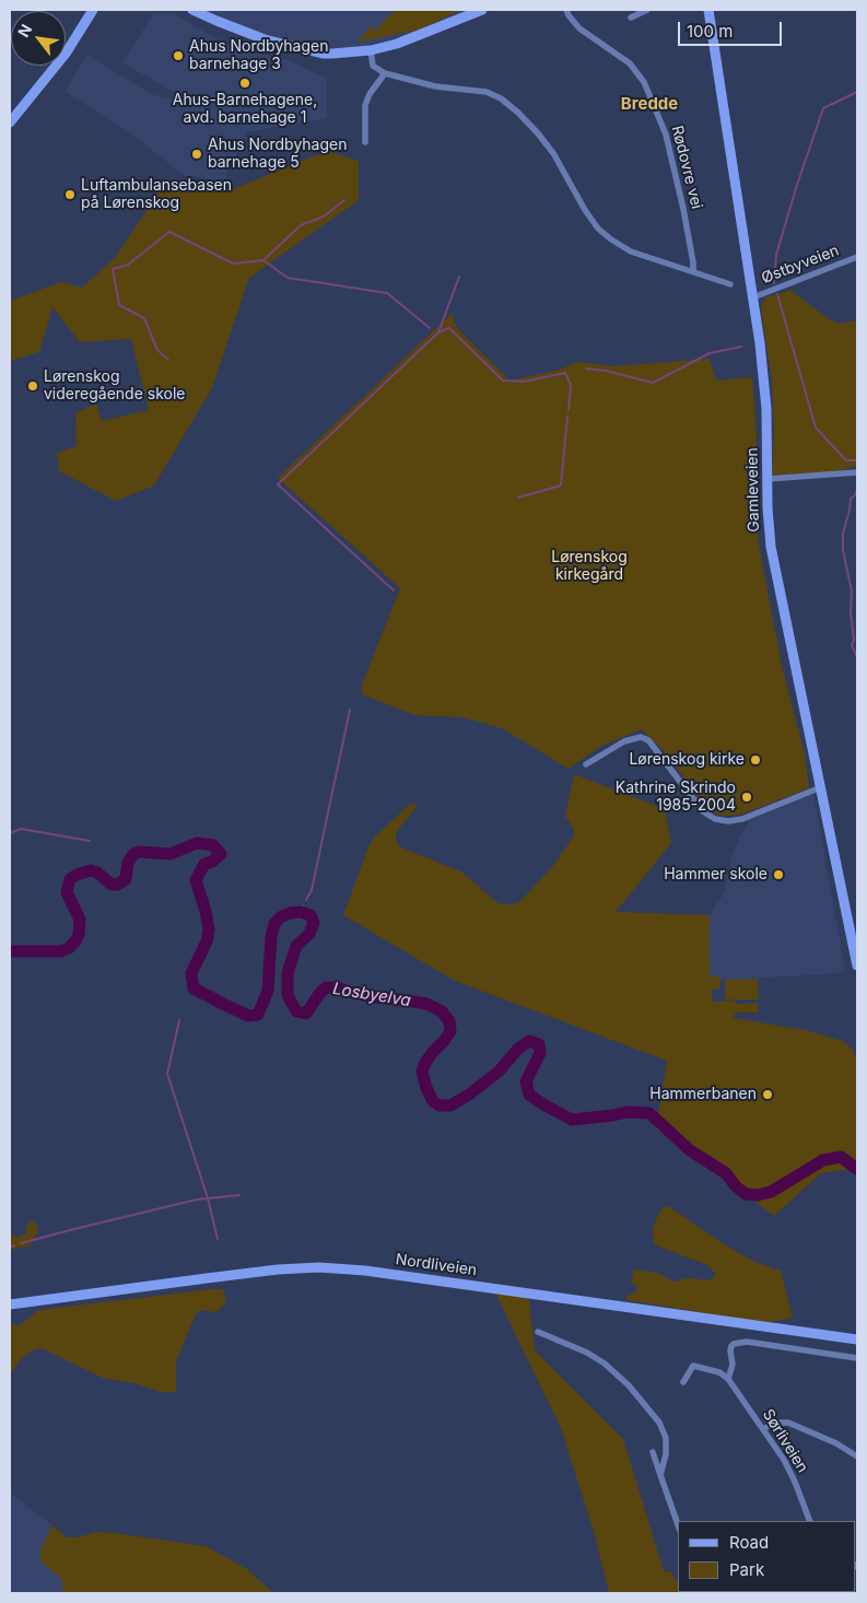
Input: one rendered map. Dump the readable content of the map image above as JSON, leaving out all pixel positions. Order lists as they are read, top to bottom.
{
  "streets": {
    "main road": ["Gamleveien", "Nordliveien"],
    "street": ["Rødovre vei", "Østbyveien", "Sørliveien"]
  },
  "crossings": [
    ["Østbyveien", "Gamleveien"]
  ],
  "districts": ["Bredde"],
  "water": ["Losbyelva"],
  "parks": ["Lørenskog kirkegård"],
  "places": [
    "Ahus Nordbyhagen barnehage 3",
    "Ahus-Barnehagene, avd. barnehage 1",
    "Ahus Nordbyhagen barnehage 5",
    "Luftambulansebasen på Lørenskog",
    "Lørenskog videregående skole",
    "Lørenskog kirke",
    "Kathrine Skrindo 1985-2004",
    "Hammer skole",
    "Hammerbanen"
  ],
  "legend": ["Road", "Park"],
  "scale_bar": "100 m",
  "north": "top left"
}
